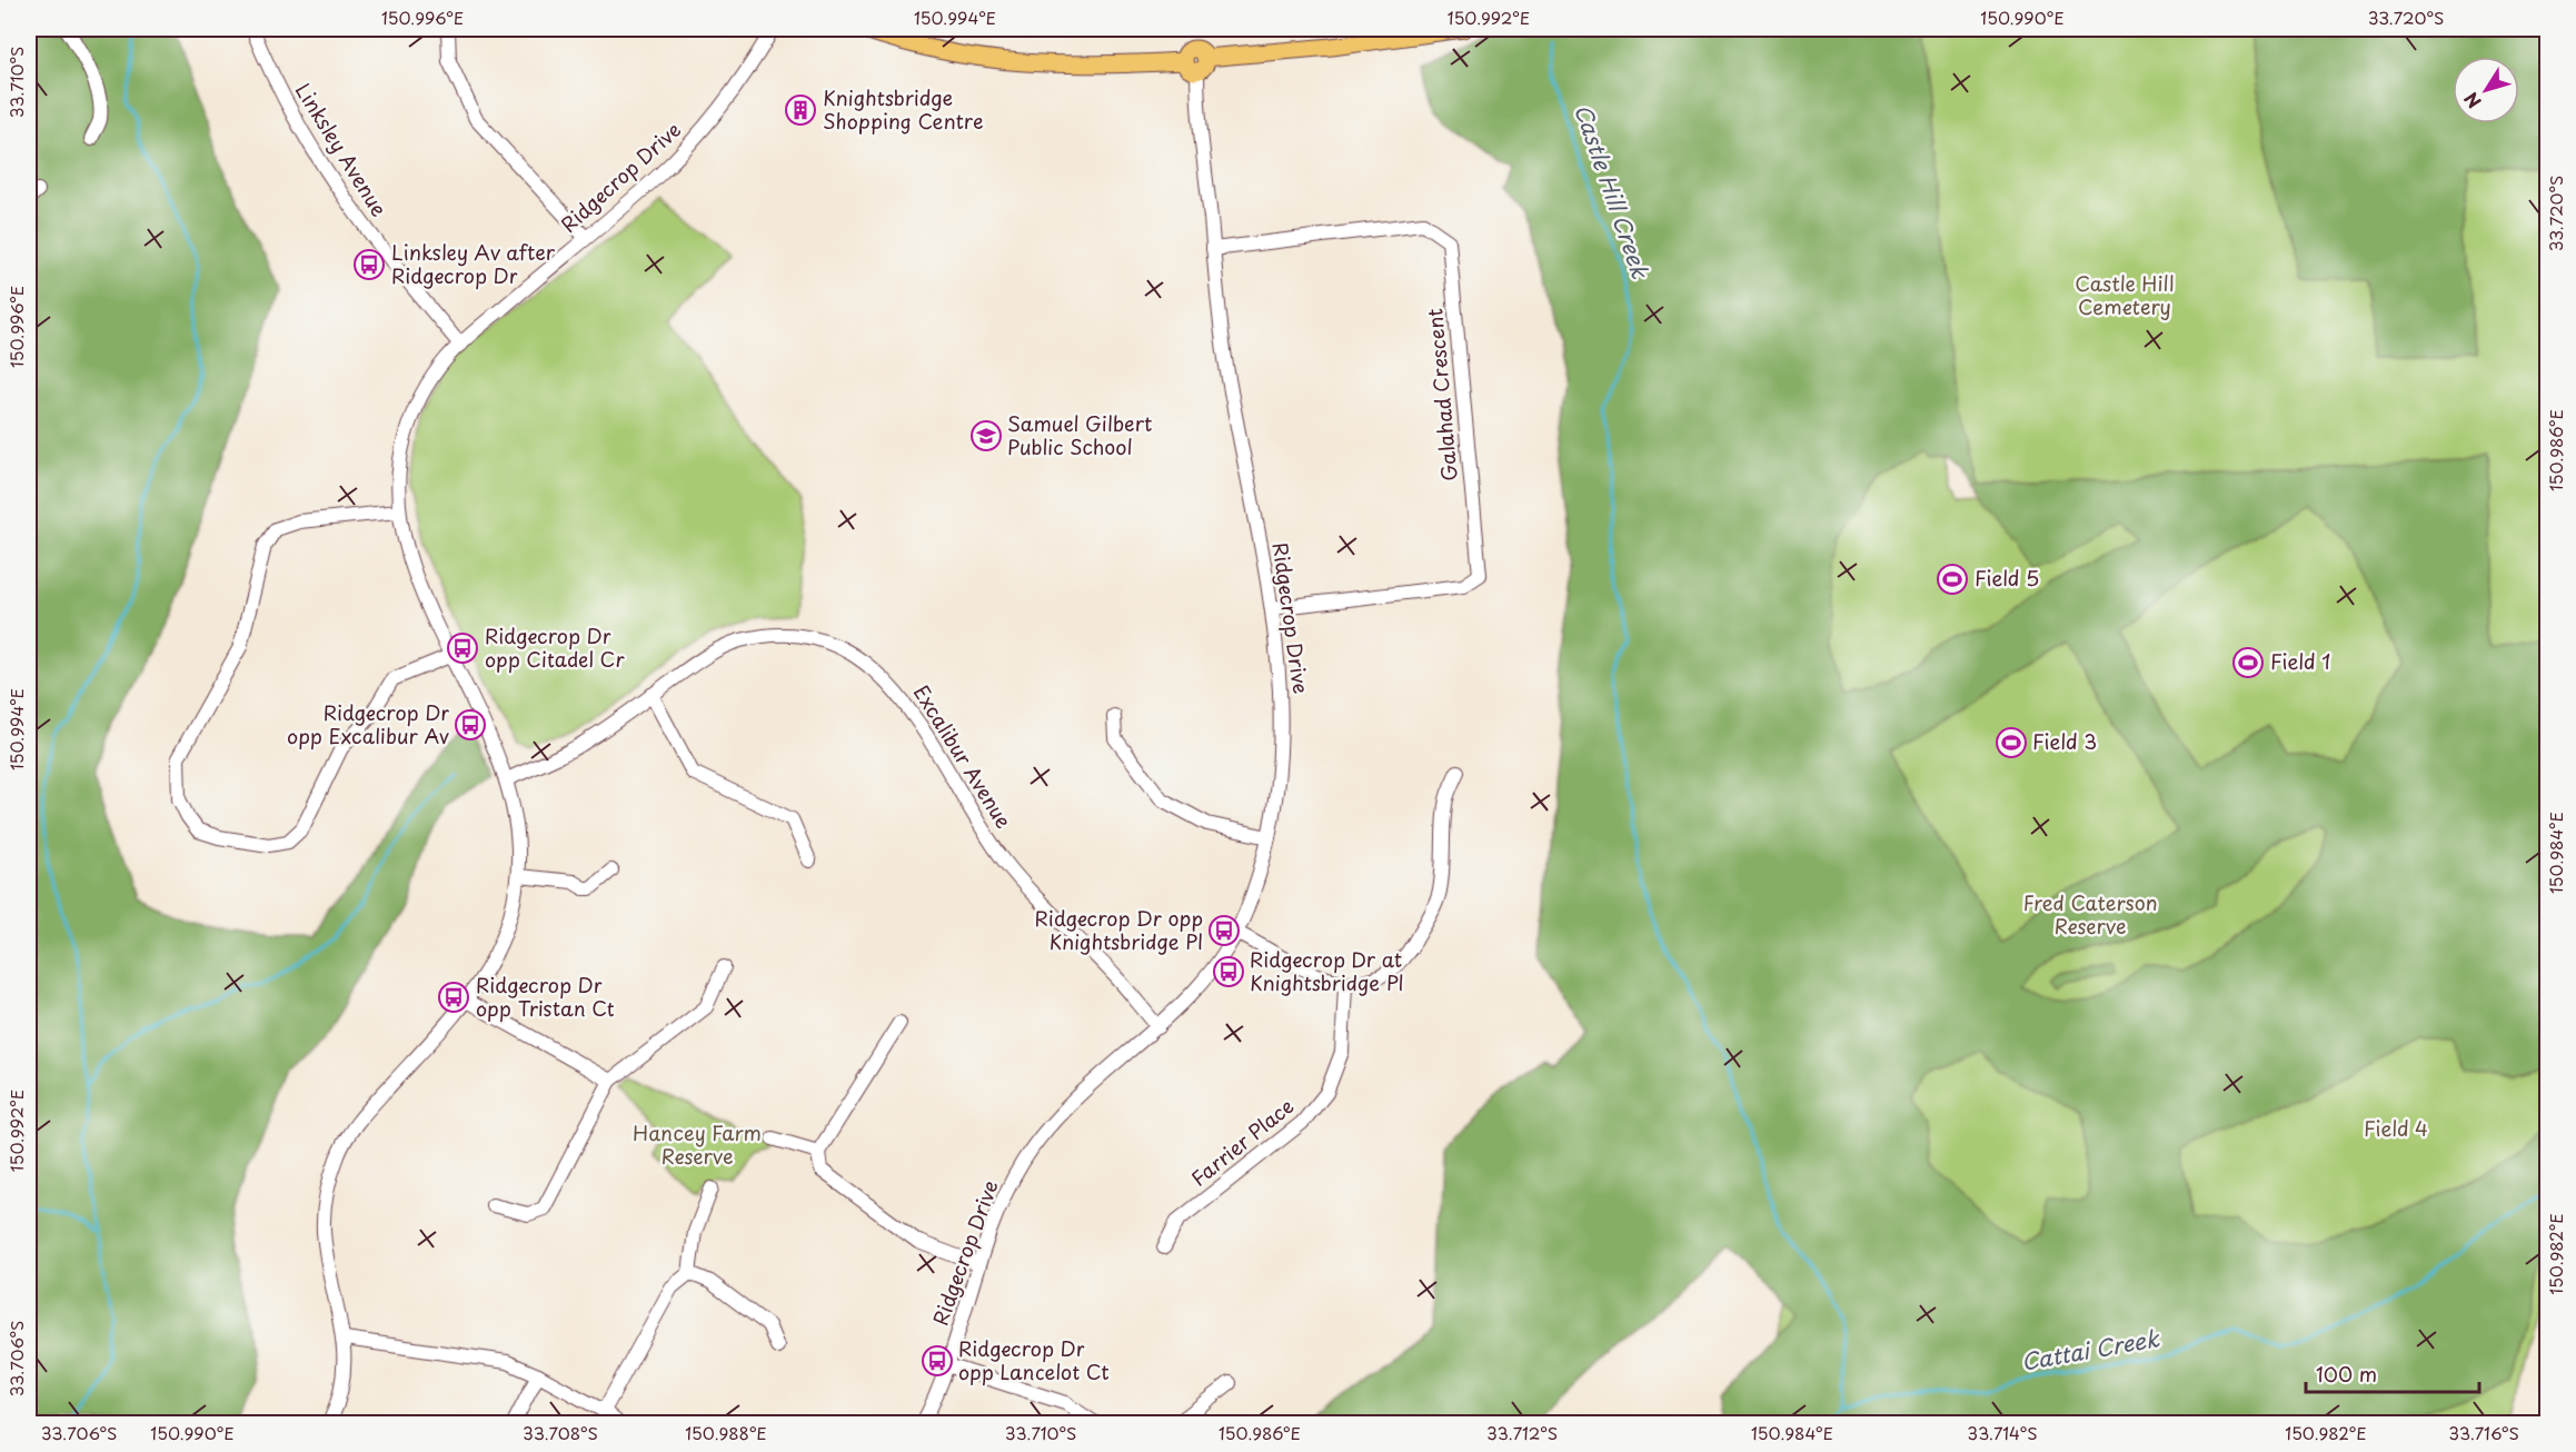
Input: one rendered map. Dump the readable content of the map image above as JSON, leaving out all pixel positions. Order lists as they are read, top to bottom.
{
  "streets": {
    "street": [
      "Linksley Avenue",
      "Ridgecrop Drive",
      "Galahad Crescent",
      "Excalibur Avenue",
      "Farrier Place"
    ]
  },
  "crossings": [
    ["Linksley Avenue", "Ridgecrop Drive"],
    ["Ridgecrop Drive", "Galahad Crescent"],
    ["Ridgecrop Drive", "Excalibur Avenue"]
  ],
  "water": ["Castle Hill Creek", "Cattai Creek"],
  "parks": [
    "Castle Hill Cemetery",
    "Fred Caterson Reserve",
    "Field 4",
    "Hancey Farm Reserve"
  ],
  "places": {
    "building": ["Knightsbridge Shopping Centre"],
    "bus stop": [
      "Linksley Av after Ridgecrop Dr",
      "Ridgecrop Dr opp Citadel Cr",
      "Ridgecrop Dr opp Excalibur Av",
      "Ridgecrop Dr opp Knightsbridge Pl",
      "Ridgecrop Dr at Knightsbridge Pl",
      "Ridgecrop Dr opp Tristan Ct",
      "Ridgecrop Dr opp Lancelot Ct"
    ],
    "school or university": ["Samuel Gilbert Public School"],
    "sports": ["Field 5", "Field 1", "Field 3"]
  },
  "scale_bar": "100 m",
  "north": "bottom left",
  "coordinates": [
    "150.996°E",
    "150.994°E",
    "150.992°E",
    "150.990°E",
    "33.720°S",
    "33.710°S",
    "150.986°E",
    "150.984°E",
    "150.982°E",
    "33.706°S",
    "33.708°S",
    "150.988°E",
    "33.712°S",
    "33.714°S",
    "33.716°S"
  ]
}
